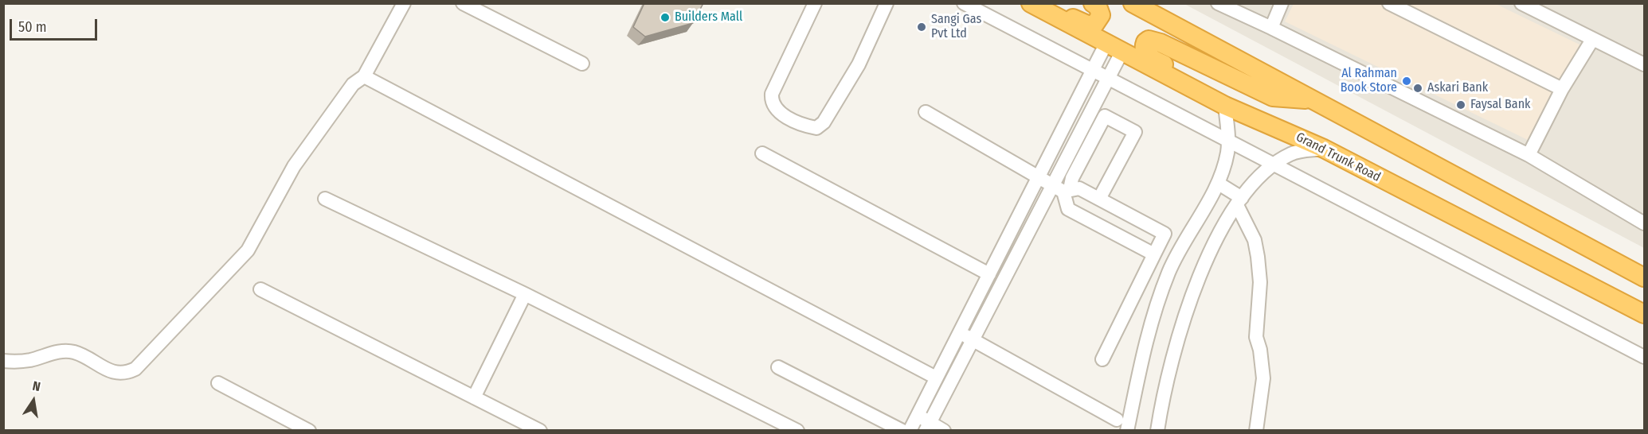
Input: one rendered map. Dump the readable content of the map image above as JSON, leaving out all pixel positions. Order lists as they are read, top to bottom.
{
  "streets": {
    "highway": ["Grand Trunk Road"]
  },
  "places": [
    "Builders Mall",
    "Sangi Gas Pvt Ltd",
    "Al Rahman Book Store",
    "Askari Bank",
    "Faysal Bank"
  ],
  "scale_bar": "50 m",
  "north": "top"
}
